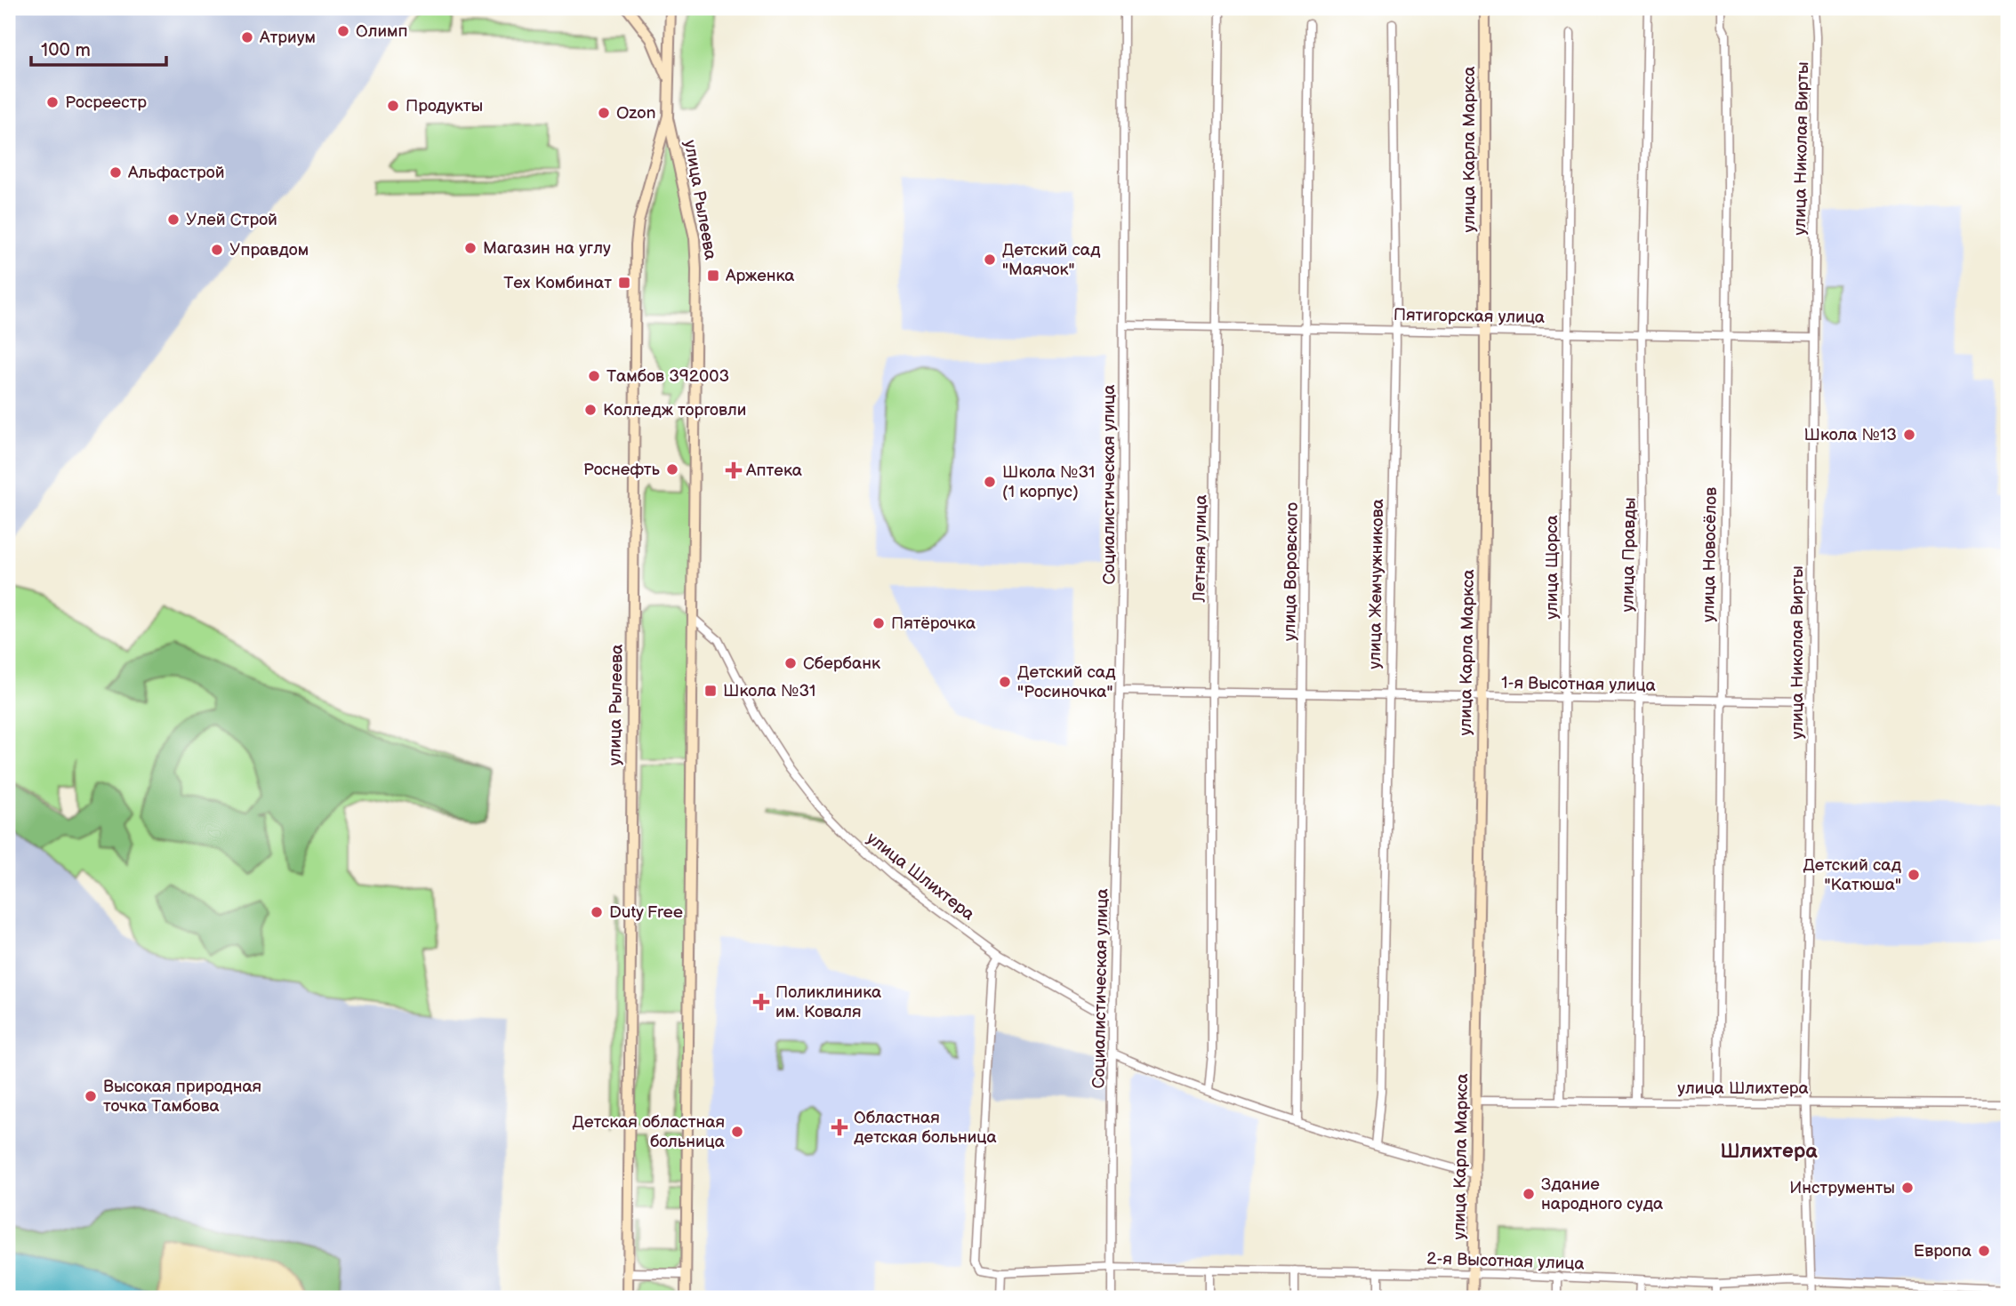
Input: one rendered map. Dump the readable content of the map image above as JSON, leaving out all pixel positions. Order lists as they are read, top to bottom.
{
  "streets": {
    "main road": ["улица Карла Маркса", "улица Рылеева"],
    "street": [
      "улица Николая Вирты",
      "Пятигорская улица",
      "Социалистическая улица",
      "Летняя улица",
      "улица Правды",
      "улица Новосёлов",
      "улица Щорса",
      "улица Воровского",
      "улица Жемчужникова",
      "1-я Высотная улица",
      "улица Шлихтера",
      "2-я Высотная улица"
    ]
  },
  "crossings": [
    ["улица Николая Вирты", "Пятигорская улица"],
    ["улица Николая Вирты", "1-я Высотная улица"],
    ["улица Николая Вирты", "улица Шлихтера"],
    ["улица Николая Вирты", "2-я Высотная улица"],
    ["улица Карла Маркса", "Пятигорская улица"],
    ["улица Карла Маркса", "1-я Высотная улица"],
    ["улица Карла Маркса", "улица Шлихтера"],
    ["улица Карла Маркса", "2-я Высотная улица"],
    ["улица Рылеева", "улица Шлихтера"],
    ["Пятигорская улица", "Социалистическая улица"],
    ["Пятигорская улица", "Летняя улица"],
    ["Пятигорская улица", "улица Правды"],
    ["Пятигорская улица", "улица Новосёлов"],
    ["Пятигорская улица", "улица Щорса"],
    ["Пятигорская улица", "улица Воровского"],
    ["Пятигорская улица", "улица Жемчужникова"],
    ["Социалистическая улица", "1-я Высотная улица"],
    ["Социалистическая улица", "улица Шлихтера"],
    ["Социалистическая улица", "2-я Высотная улица"],
    ["Летняя улица", "1-я Высотная улица"],
    ["улица Правды", "1-я Высотная улица"],
    ["улица Правды", "улица Шлихтера"],
    ["улица Новосёлов", "1-я Высотная улица"],
    ["улица Новосёлов", "улица Шлихтера"],
    ["улица Щорса", "1-я Высотная улица"],
    ["улица Щорса", "улица Шлихтера"],
    ["улица Воровского", "1-я Высотная улица"],
    ["улица Жемчужникова", "1-я Высотная улица"]
  ],
  "districts": ["Шлихтера"],
  "places": {
    "other": [
      "Олимп",
      "Атриум",
      "Росреестр",
      "Продукты",
      "Ozon",
      "Альфастрой",
      "Улей Строй",
      "Магазин на углу",
      "Управдом",
      "Детский сад \"Маячок\"",
      "Тамбов 392003",
      "Колледж торговли",
      "Школа №13",
      "Роснефть",
      "Школа №31 (1 корпус)",
      "Пятёрочка",
      "Сбербанк",
      "Детский сад \"Росиночка\"",
      "Детский сад \"Катюша\"",
      "Duty Free",
      "Высокая природная точка Тамбова",
      "Детская областная больница",
      "Инструменты",
      "Здание народного суда",
      "Европа"
    ],
    "transit": ["Арженка", "Тех Комбинат", "Школа №31"],
    "health": ["Аптека", "Поликлиника им. Коваля", "Областная детская больница"]
  },
  "scale_bar": "100 m"
}
